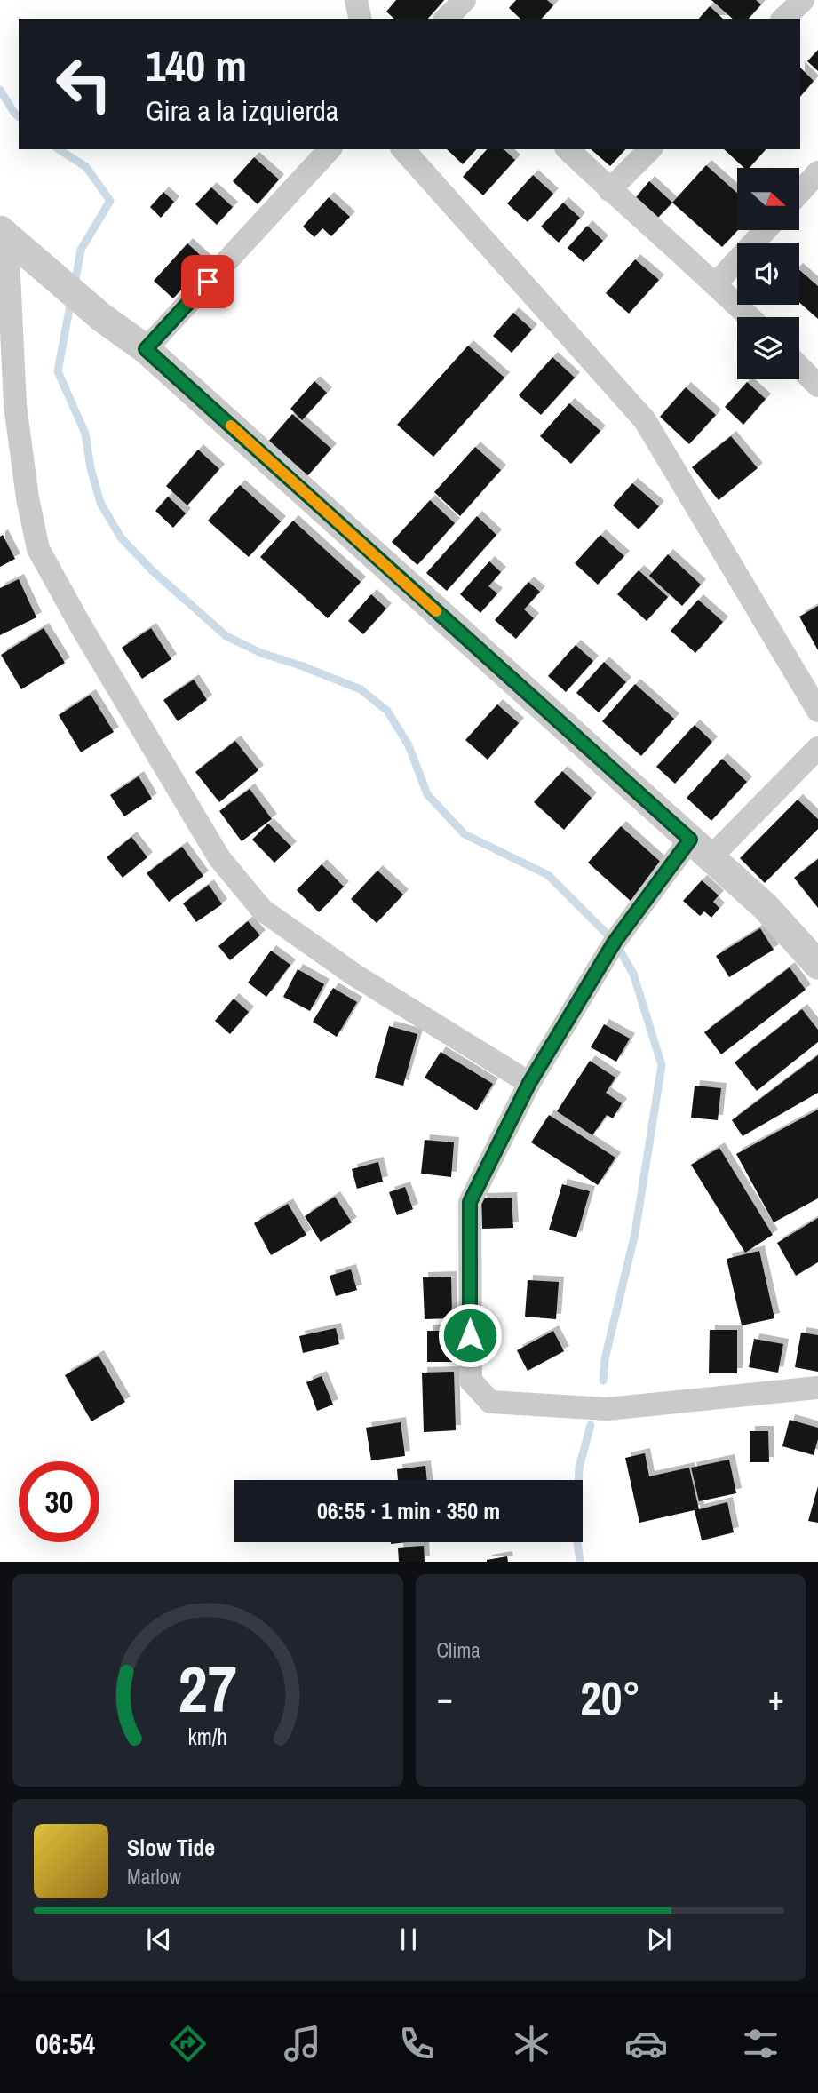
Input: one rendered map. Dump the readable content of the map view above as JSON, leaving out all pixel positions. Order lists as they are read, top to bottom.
{
  "north": "right",
  "page": {
    "turn": ["140 m", "Gira a la izquierda"],
    "limit": "30",
    "trip": "06:55 · 1 min · 350 m",
    "tile": "Clima",
    "heat": ["−", "20°", "+"],
    "song": ["Slow Tide", "Marlow"],
    "tabs": "06:54",
    "gauge": ["27", "km/h"]
  }
}
